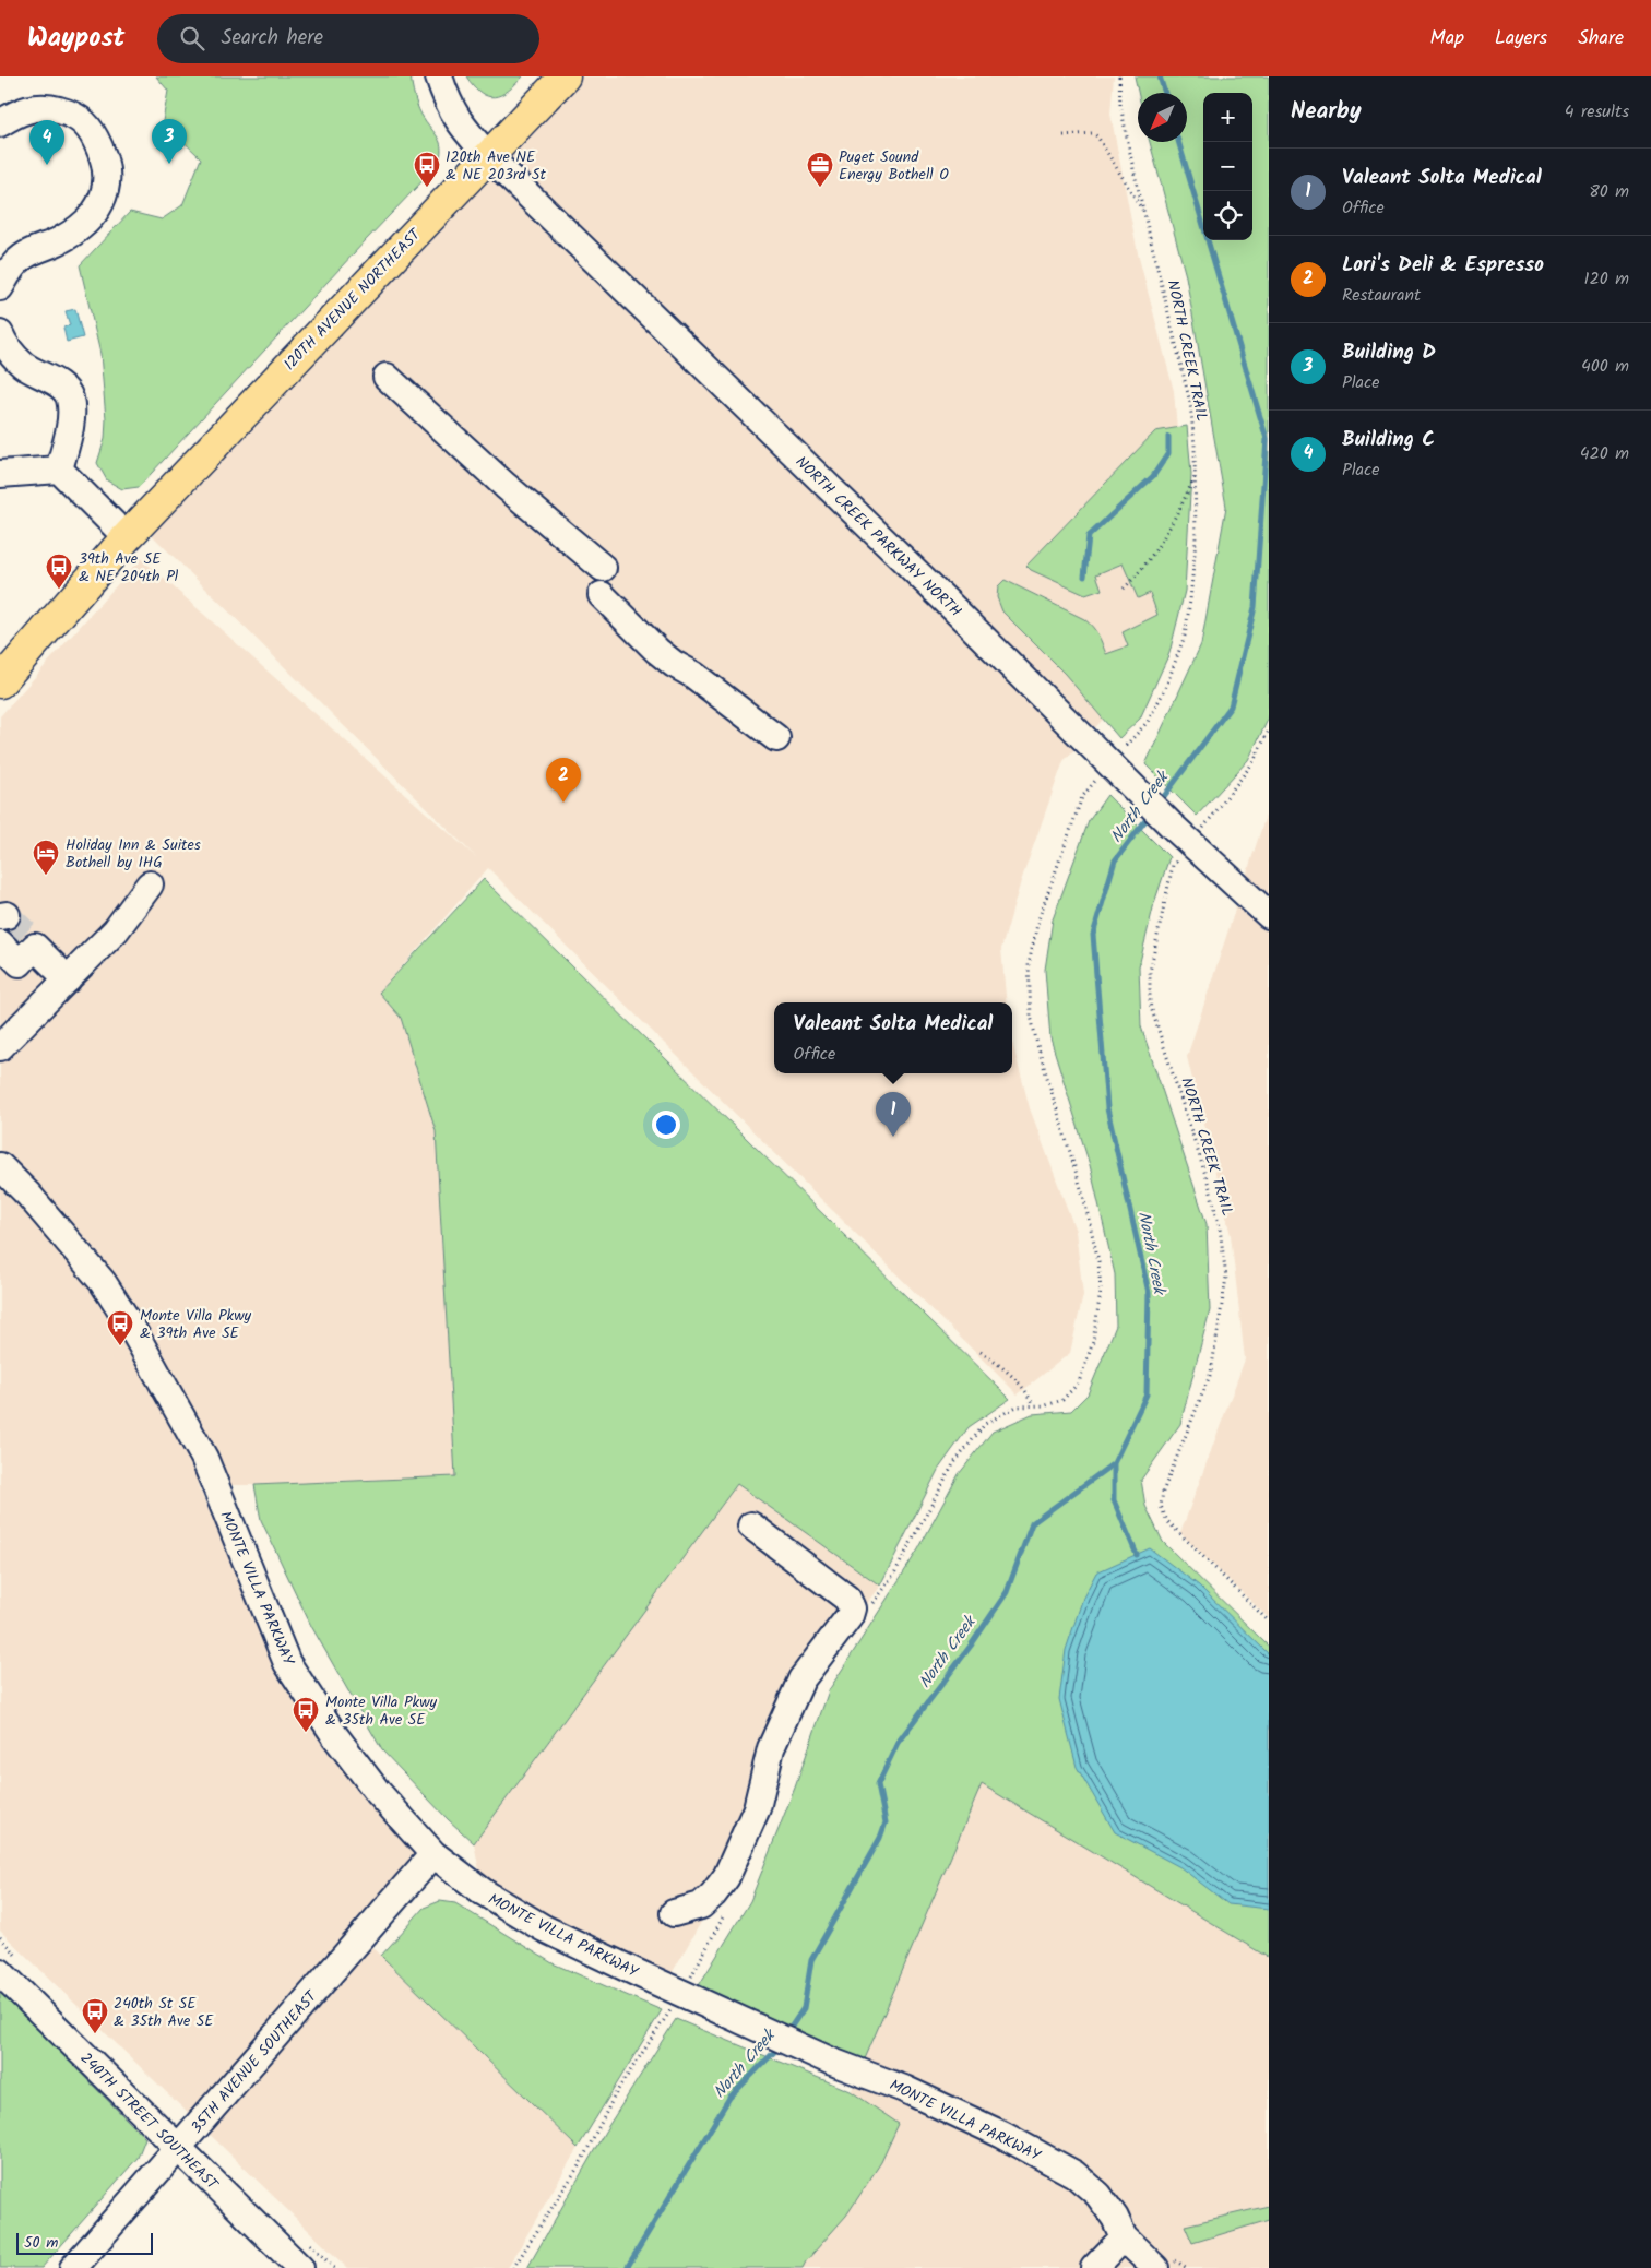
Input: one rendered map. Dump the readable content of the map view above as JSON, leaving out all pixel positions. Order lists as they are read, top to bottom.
{
  "streets": {
    "main road": ["120TH AVENUE NORTHEAST"],
    "street": [
      "NORTH CREEK PARKWAY NORTH",
      "MONTE VILLA PARKWAY",
      "35TH AVENUE SOUTHEAST",
      "240TH STREET SOUTHEAST"
    ],
    "path": ["NORTH CREEK TRAIL"]
  },
  "crossings": [
    ["120TH AVENUE NORTHEAST", "NORTH CREEK PARKWAY NORTH"],
    ["MONTE VILLA PARKWAY", "35TH AVENUE SOUTHEAST"],
    ["35TH AVENUE SOUTHEAST", "240TH STREET SOUTHEAST"]
  ],
  "water": ["North Creek"],
  "places": {
    "bus stop": [
      "120th Ave NE & NE 203rd St",
      "39th Ave SE & NE 204th Pl",
      "Monte Villa Pkwy & 39th Ave SE",
      "Monte Villa Pkwy & 35th Ave SE",
      "240th St SE & 35th Ave SE"
    ],
    "office": ["Puget Sound Energy Bothell O"],
    "hotel": ["Holiday Inn & Suites Bothell by IHG"]
  },
  "scale_bar": "50 m",
  "north": "bottom left",
  "page": {
    "header": "Waypost",
    "search": "Search here",
    "nav": ["Map", "Layers", "Share"],
    "heading": ["Nearby", "4 results"],
    "map_buttons": ["+", "−"],
    "pins": [
      "3",
      "4",
      "2",
      "1"
    ],
    "list": [
      {
        "mark": "1",
        "name": "Valeant Solta Medical",
        "note": "Office",
        "value": "80 m"
      },
      {
        "mark": "2",
        "name": "Lori's Deli & Espresso",
        "note": "Restaurant",
        "value": "120 m"
      },
      {
        "mark": "3",
        "name": "Building D",
        "note": "Place",
        "value": "400 m"
      },
      {
        "mark": "4",
        "name": "Building C",
        "note": "Place",
        "value": "420 m"
      }
    ],
    "popup": ["Valeant Solta Medical", "Office"],
    "scale": "50 m"
  }
}
